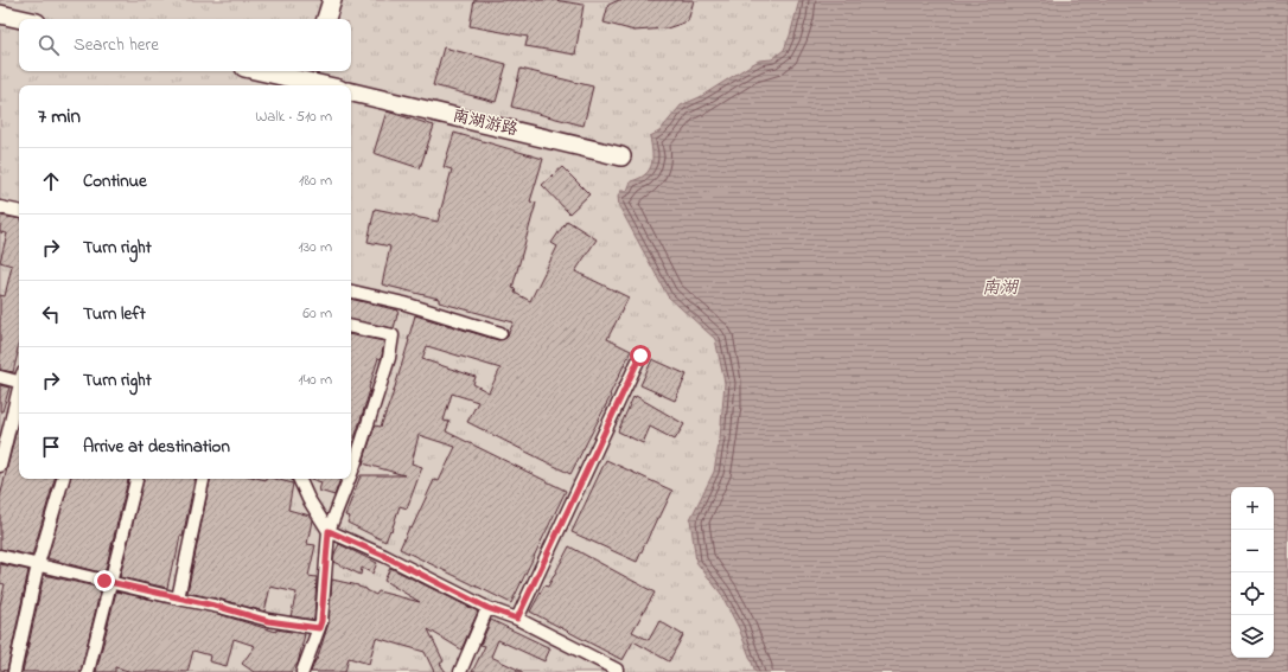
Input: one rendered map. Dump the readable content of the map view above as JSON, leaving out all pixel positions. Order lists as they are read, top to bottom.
{
  "streets": {
    "street": ["南湖游路"]
  },
  "water": ["南湖"],
  "page": {
    "search": "Search here",
    "heading": ["7 min", "Walk · 510 m"],
    "list": [
      ["Continue", "180 m"],
      ["Turn right", "130 m"],
      ["Turn left", "60 m"],
      ["Turn right", "140 m"],
      "Arrive at destination"
    ],
    "map_buttons": ["+", "−"]
  }
}
